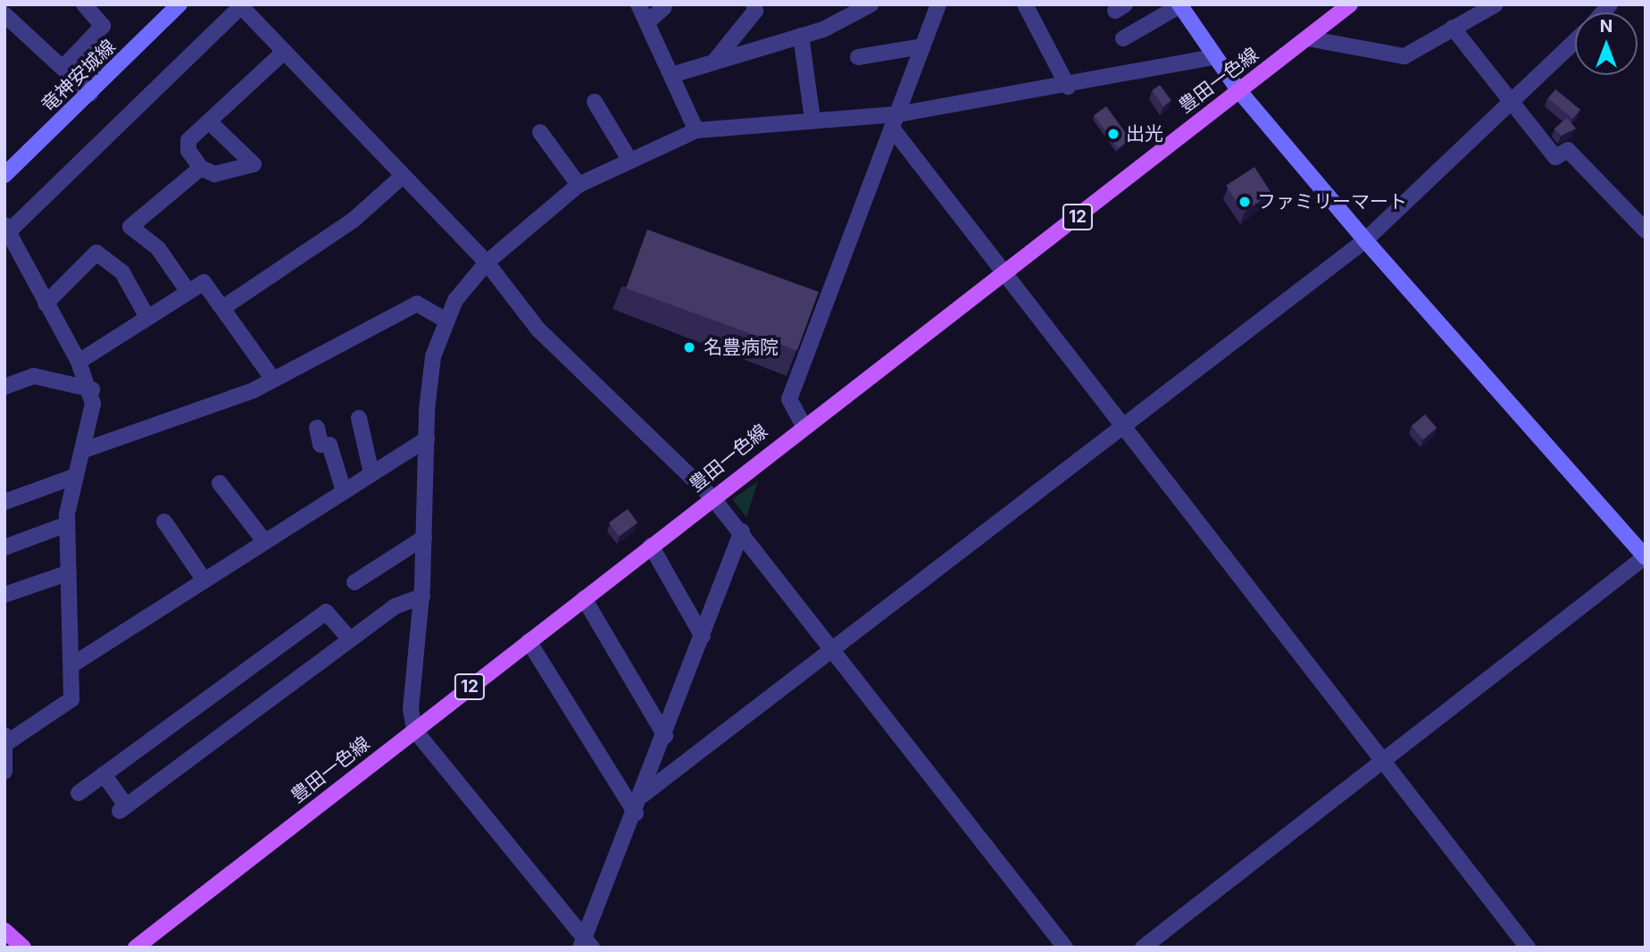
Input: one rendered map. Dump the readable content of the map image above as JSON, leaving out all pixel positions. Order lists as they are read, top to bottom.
{
  "streets": {
    "main road": ["豊田一色線", "12"],
    "street": ["竜神安城線"]
  },
  "places": ["出光", "ファミリーマート", "名豊病院"],
  "north": "top"
}
